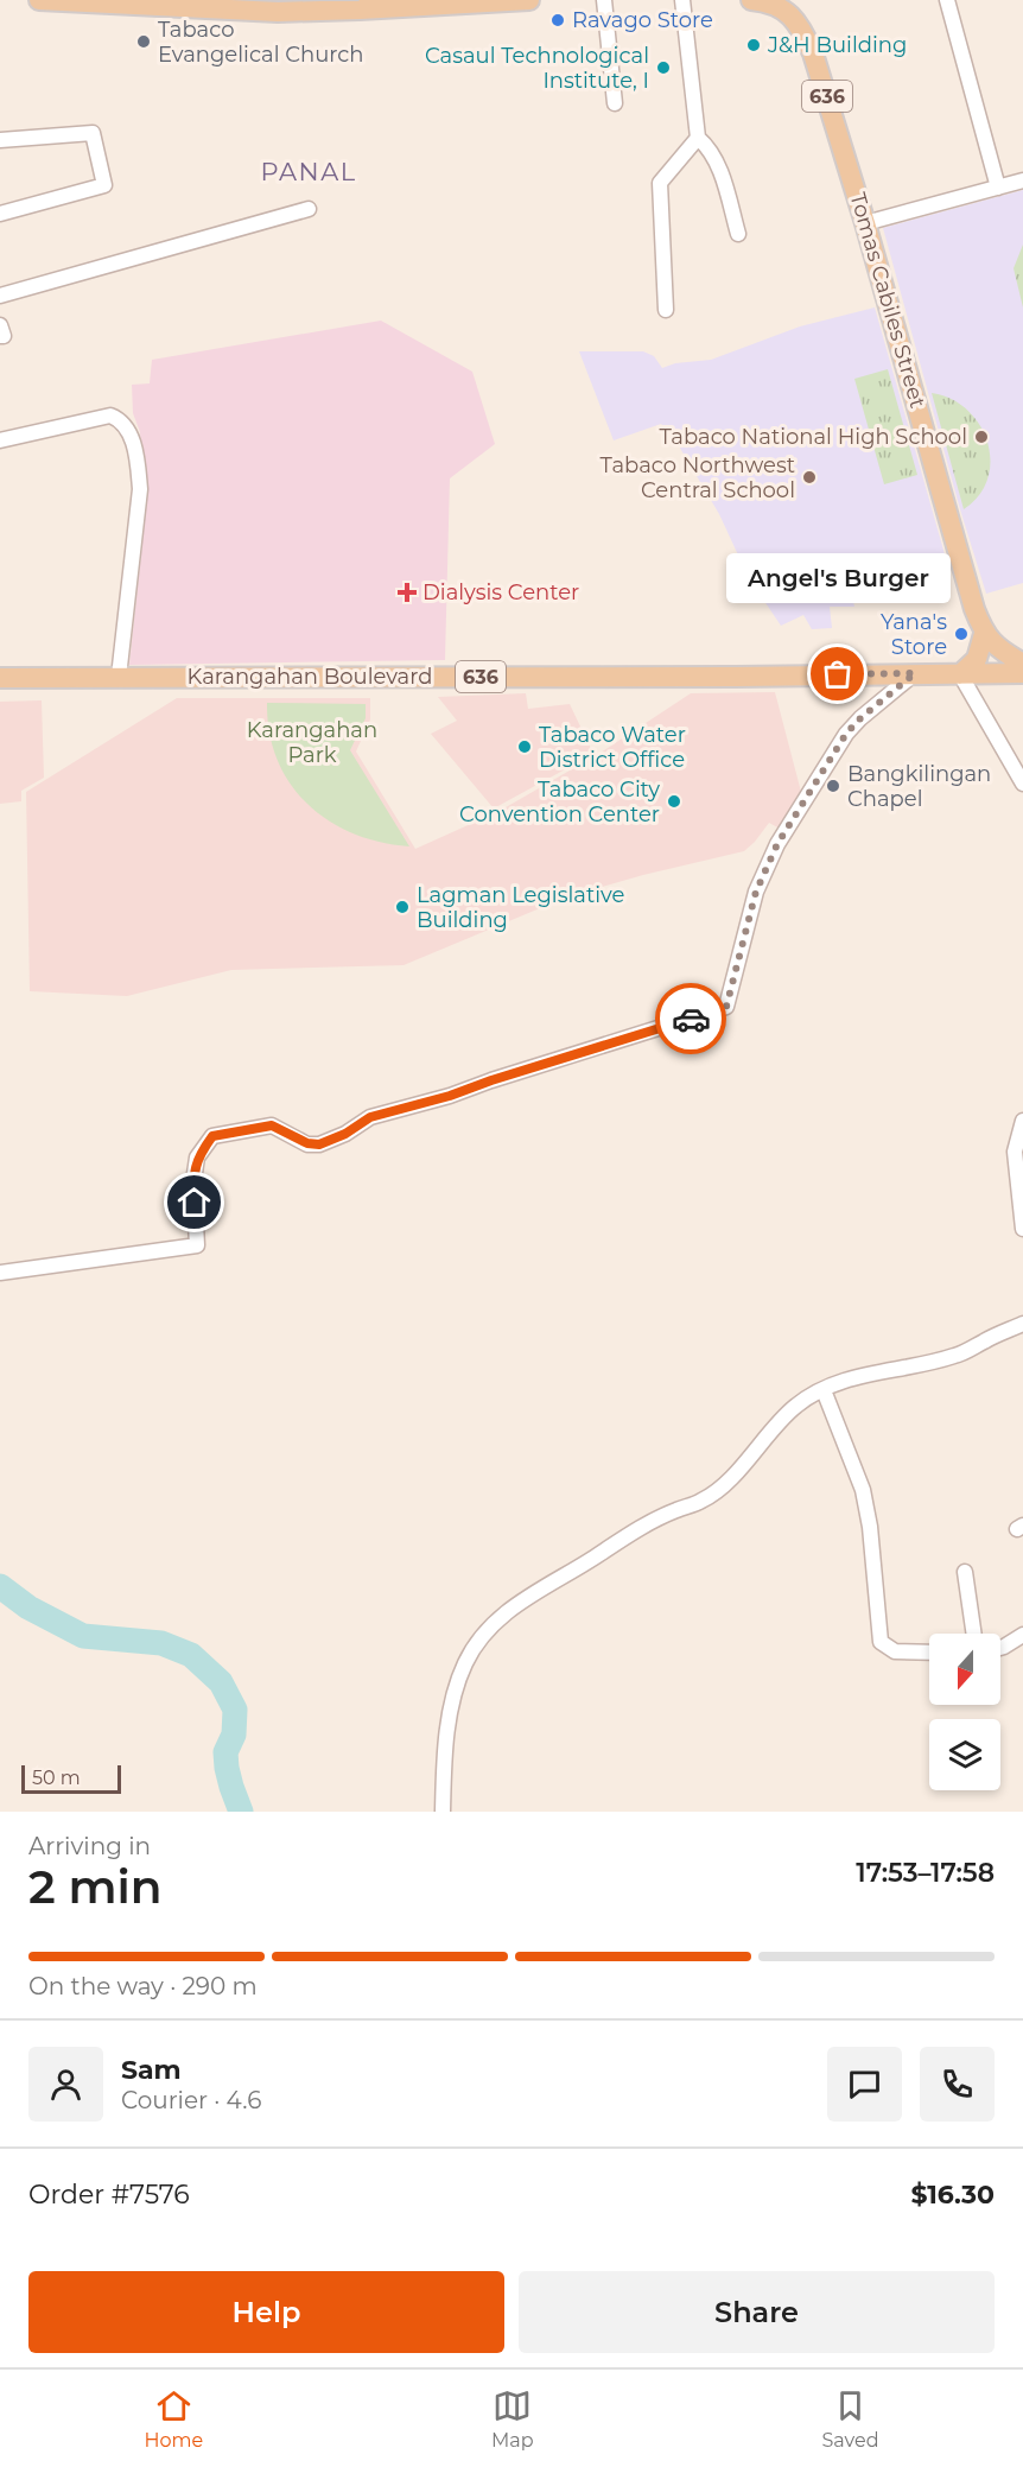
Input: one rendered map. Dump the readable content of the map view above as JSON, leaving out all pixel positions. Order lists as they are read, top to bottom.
{
  "streets": {
    "main road": ["636", "Tomas Cabiles Street", "Karangahan Boulevard"]
  },
  "crossings": [
    ["636", "Karangahan Boulevard"]
  ],
  "districts": ["PANAL"],
  "parks": ["Karangahan Park"],
  "places": {
    "other": [
      "Ravago Store",
      "Tabaco Evangelical Church",
      "J&H Building",
      "Casaul Technological Institute, I",
      "Tabaco National High School",
      "Tabaco Northwest Central School",
      "Yana's Store",
      "Angel's Burger",
      "Tabaco Water District Office",
      "Bangkilingan Chapel",
      "Tabaco City Convention Center",
      "Lagman Legislative Building"
    ],
    "health": ["Dialysis Center"]
  },
  "scale_bar": "50 m",
  "north": "bottom",
  "page": {
    "bubble": "Angel's Burger",
    "scale": "50 m",
    "heading": ["2 min", "Arriving in", "17:53–17:58"],
    "panel": [
      "Sam",
      "Courier · 4.6",
      "Order #7576",
      "$16.30"
    ],
    "bar": "On the way · 290 m",
    "buttons": ["Help", "Share"],
    "tabs": ["Home", "Map", "Saved"]
  }
}
